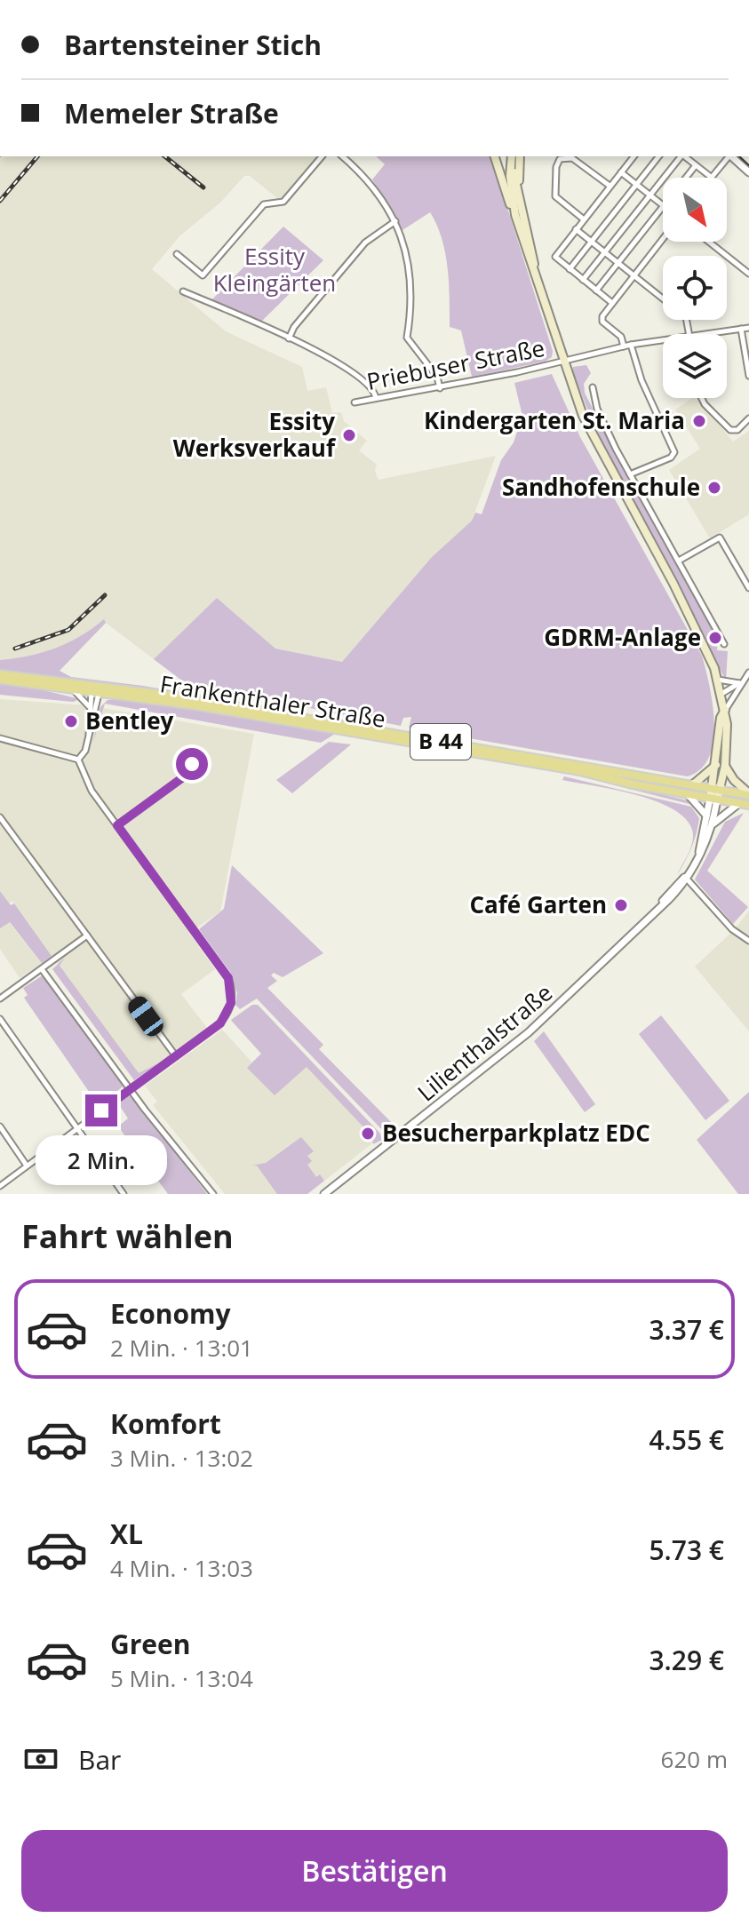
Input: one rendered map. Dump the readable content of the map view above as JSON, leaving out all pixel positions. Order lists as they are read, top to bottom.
{
  "streets": {
    "main road": ["Frankenthaler Straße", "B 44"],
    "street": ["Priebuser Straße", "Lilienthalstraße"]
  },
  "crossings": [
    ["Frankenthaler Straße", "Lilienthalstraße"]
  ],
  "parks": ["Essity Kleingärten"],
  "places": [
    "Kindergarten St. Maria",
    "Essity Werksverkauf",
    "Sandhofenschule",
    "GDRM-Anlage",
    "Bentley",
    "Café Garten",
    "Besucherparkplatz EDC"
  ],
  "north": "bottom right",
  "page": {
    "banner": ["Bartensteiner Stich", "Memeler Straße"],
    "bubble": "2 Min.",
    "heading": "Fahrt wählen",
    "list": [
      {
        "name": "Economy",
        "note": "2 Min. · 13:01",
        "value": "3.37 €"
      },
      {
        "name": "Komfort",
        "note": "3 Min. · 13:02",
        "value": "4.55 €"
      },
      {
        "name": "XL",
        "note": "4 Min. · 13:03",
        "value": "5.73 €"
      },
      {
        "name": "Green",
        "note": "5 Min. · 13:04",
        "value": "3.29 €"
      }
    ],
    "pay": ["Bar", "620 m"],
    "buttons": "Bestätigen"
  }
}
